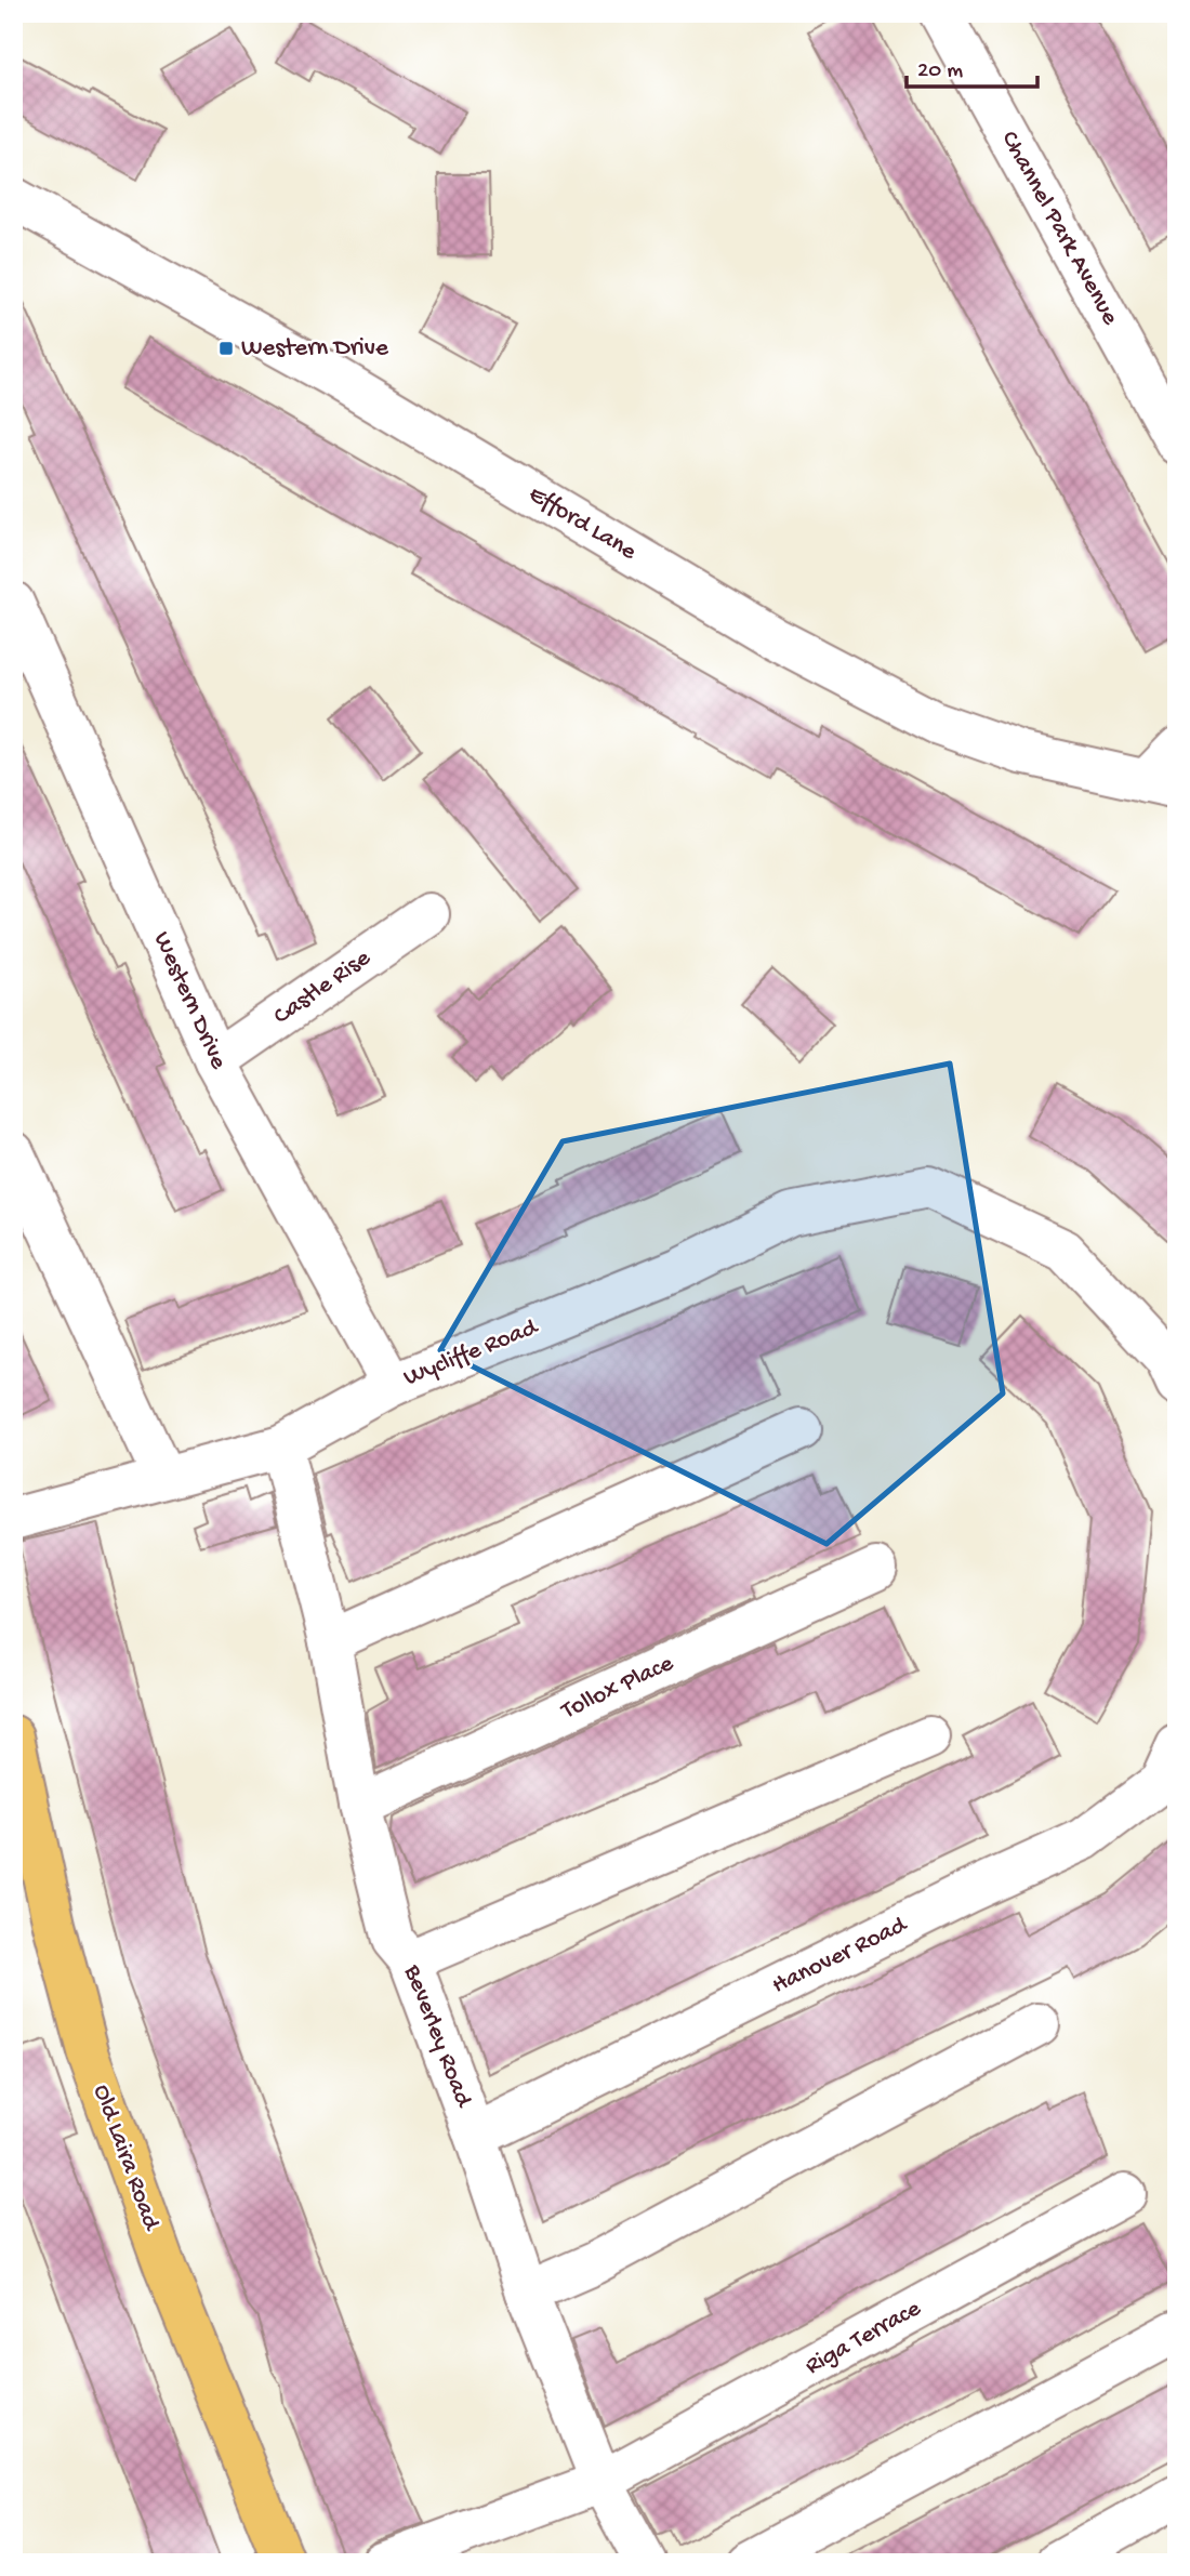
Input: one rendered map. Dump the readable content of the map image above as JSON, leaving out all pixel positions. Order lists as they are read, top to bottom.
{
  "streets": {
    "main road": ["Old Laira Road"],
    "street": [
      "Channel Park Avenue",
      "Efford Lane",
      "Castle Rise",
      "Western Drive",
      "Wycliffe Road",
      "Tollox Place",
      "Hanover Road",
      "Beverley Road",
      "Riga Terrace"
    ]
  },
  "crossings": [
    ["Castle Rise", "Western Drive"],
    ["Western Drive", "Wycliffe Road"],
    ["Wycliffe Road", "Beverley Road"],
    ["Tollox Place", "Beverley Road"],
    ["Hanover Road", "Beverley Road"],
    ["Beverley Road", "Riga Terrace"]
  ],
  "places": {
    "transit": ["Western Drive"]
  },
  "scale_bar": "20 m"
}
